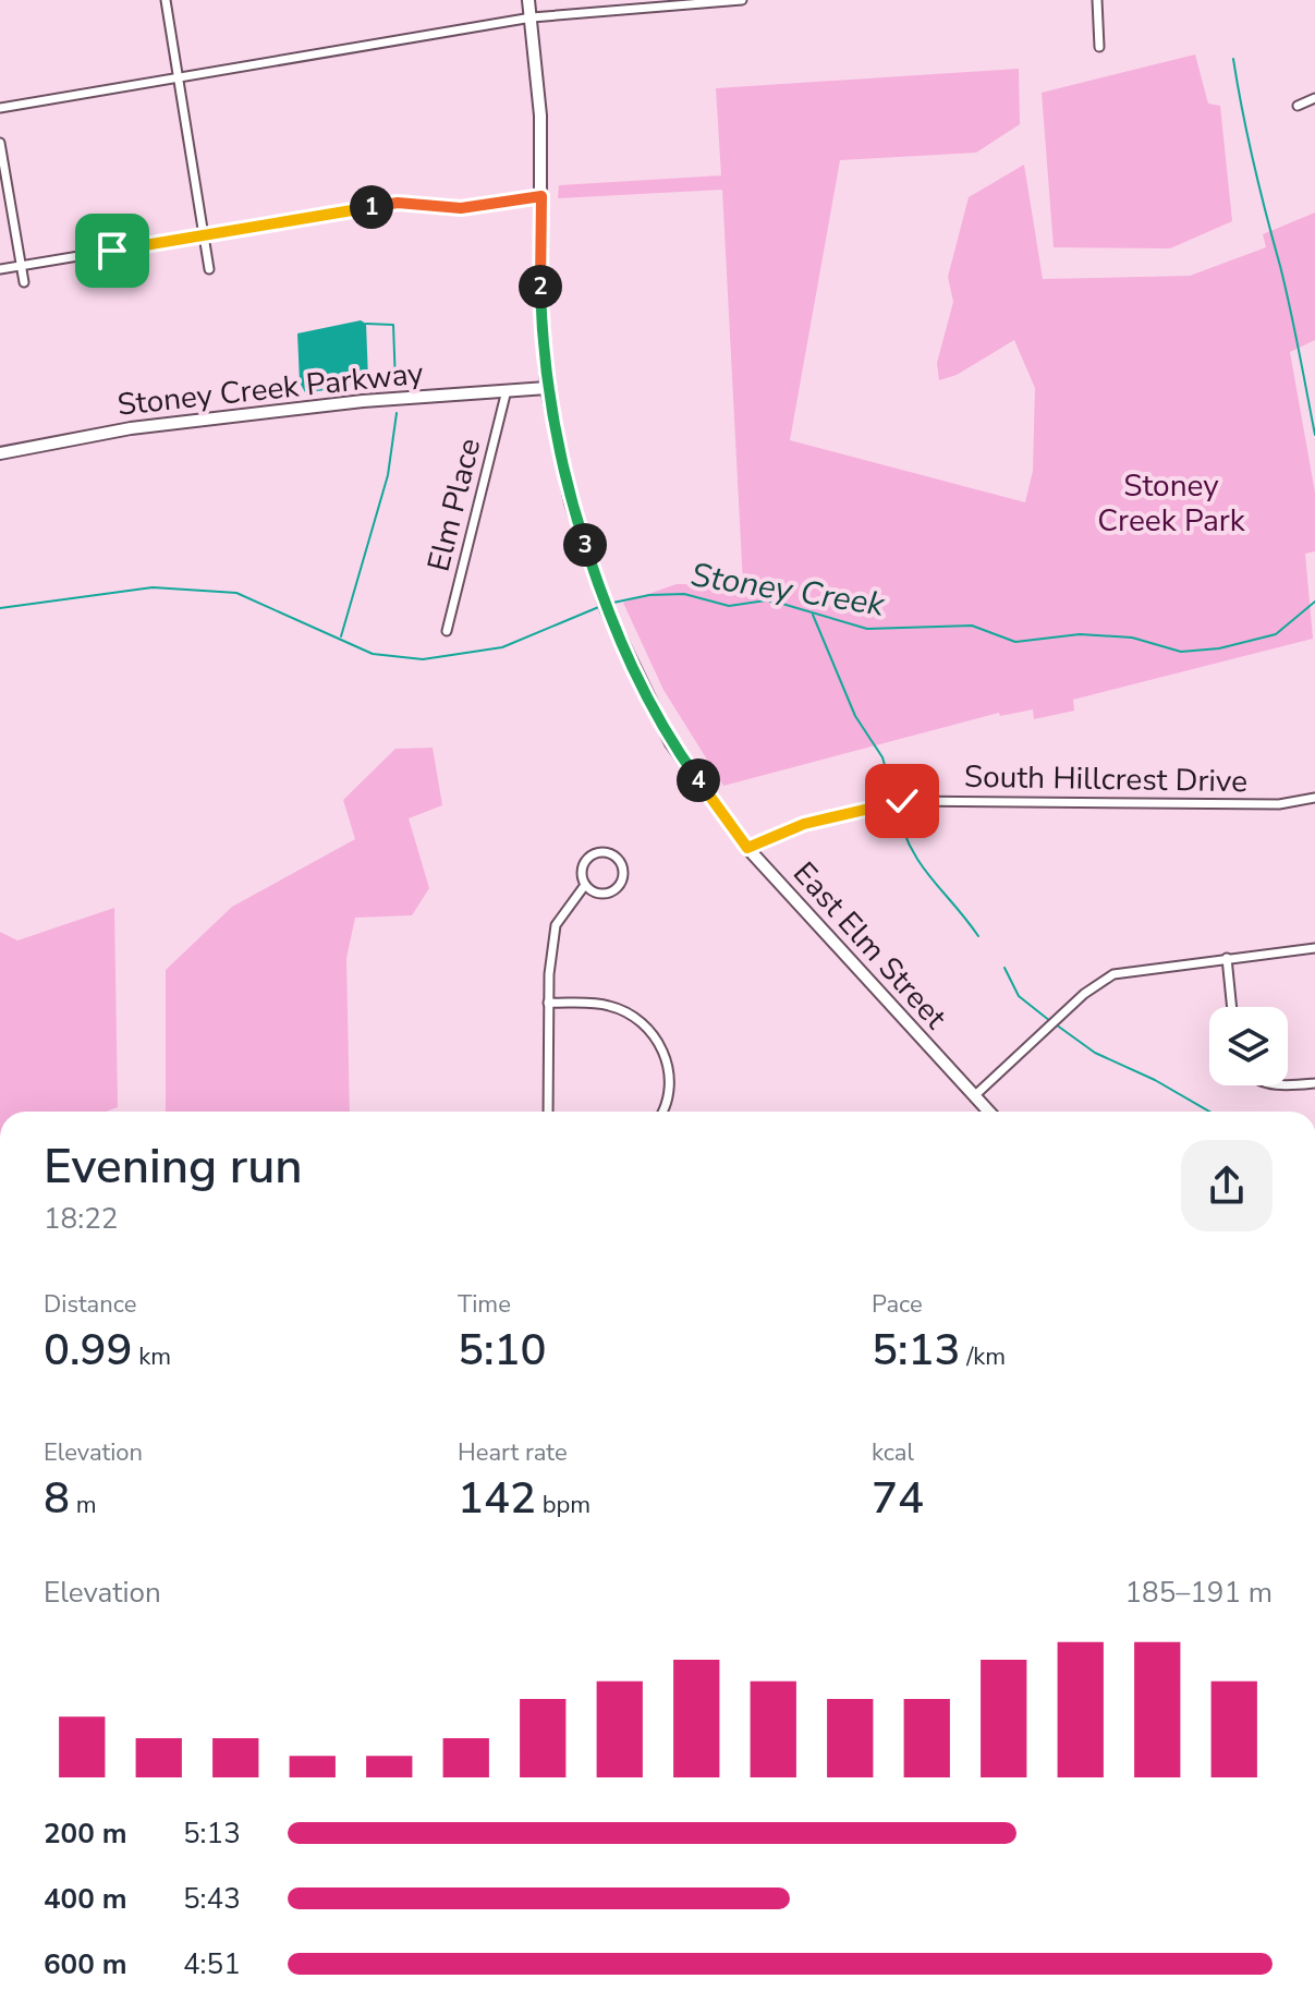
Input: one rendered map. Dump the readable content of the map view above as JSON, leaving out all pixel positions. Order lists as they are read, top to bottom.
{
  "streets": {
    "street": [
      "Stoney Creek Parkway",
      "Elm Place",
      "South Hillcrest Drive",
      "East Elm Street"
    ]
  },
  "crossings": [
    ["Stoney Creek Parkway", "Elm Place"],
    ["Stoney Creek Parkway", "East Elm Street"],
    ["South Hillcrest Drive", "East Elm Street"]
  ],
  "water": ["Stoney Creek"],
  "parks": ["Stoney Creek Park"],
  "page": {
    "pins": [
      "1",
      "2",
      "3",
      "4"
    ],
    "heading": ["Evening run", "18:22"],
    "stats": [
      ["Distance", "0.99 km"],
      ["Time", "5:10"],
      ["Pace", "5:13 /km"],
      ["Elevation", "8 m"],
      ["Heart rate", "142 bpm"],
      ["kcal", "74"]
    ],
    "chart": ["Elevation", "185–191 m"],
    "list": [
      {
        "name": "200 m",
        "note": "5:13"
      },
      {
        "name": "400 m",
        "note": "5:43"
      },
      {
        "name": "600 m",
        "note": "4:51"
      }
    ]
  }
}
